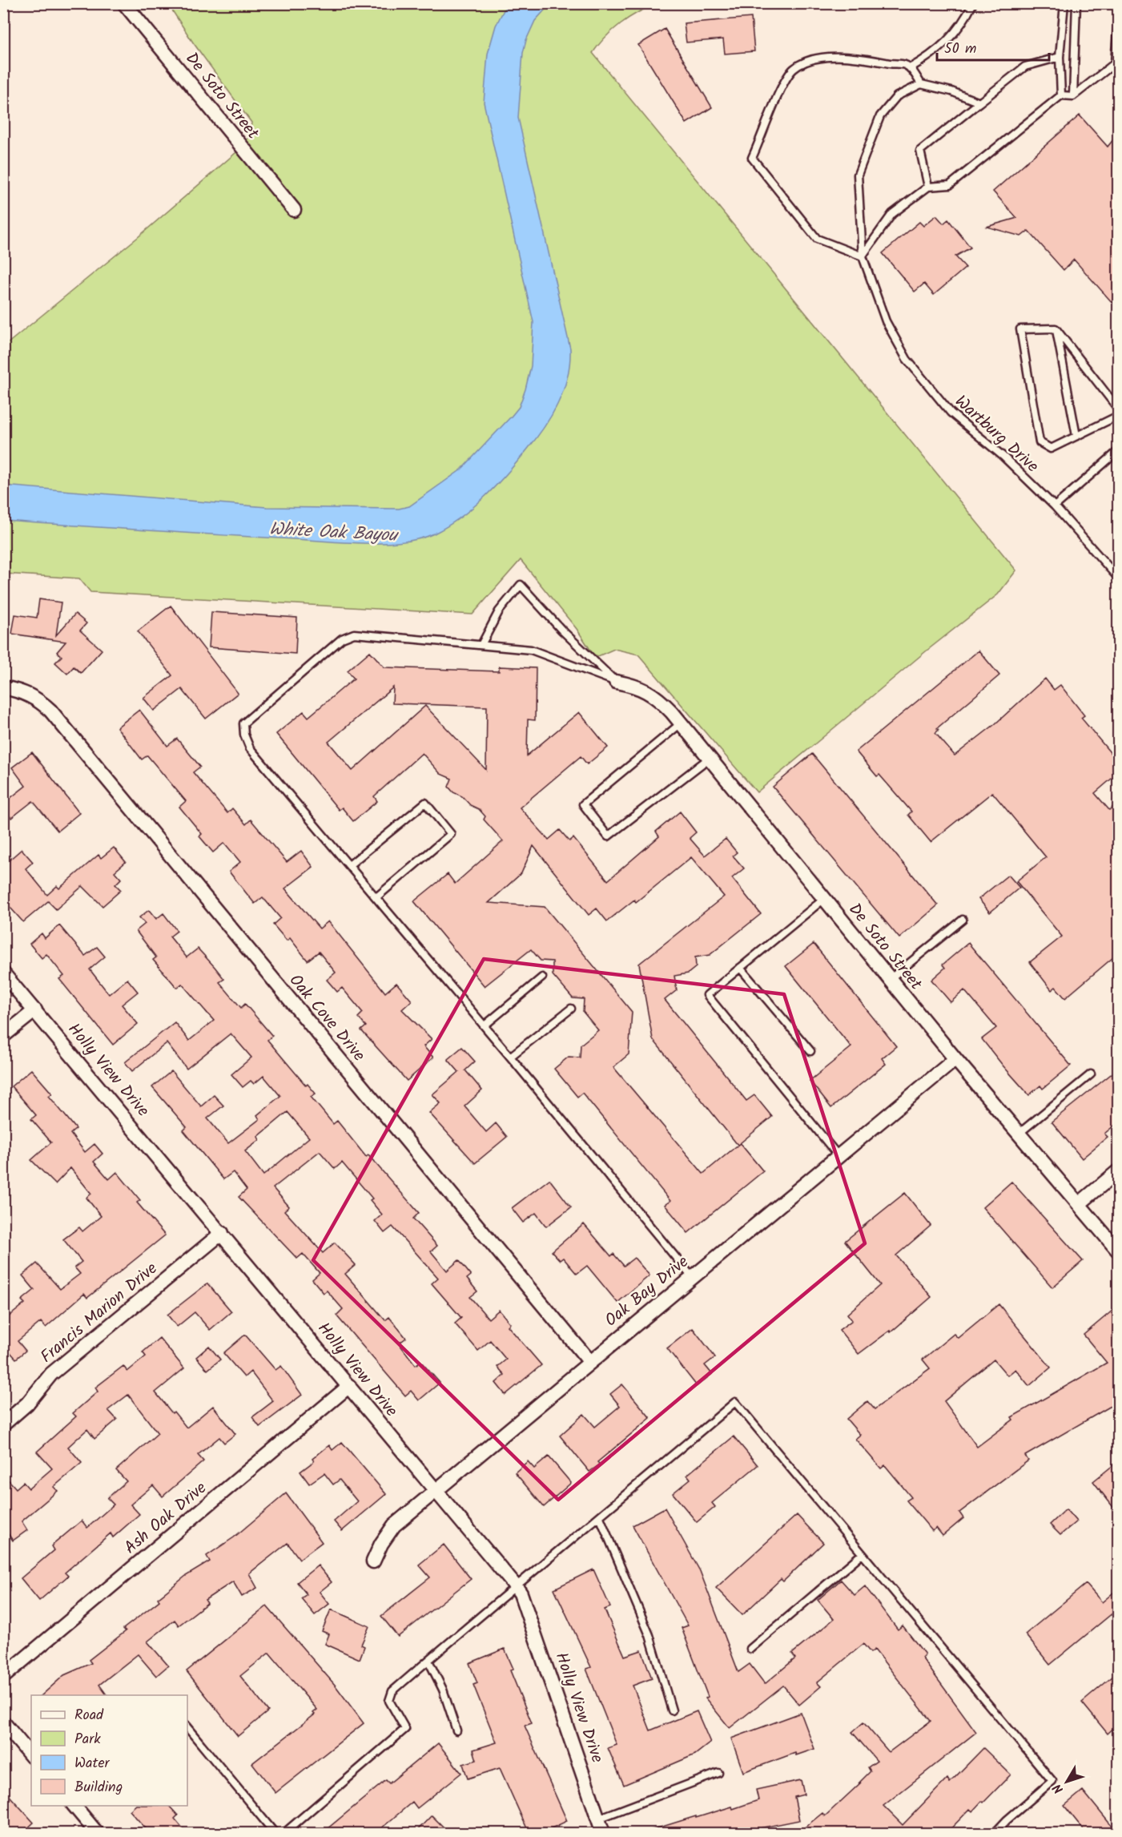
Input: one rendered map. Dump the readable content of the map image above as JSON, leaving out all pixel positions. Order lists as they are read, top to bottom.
{
  "streets": {
    "street": [
      "De Soto Street",
      "Oak Cove Drive",
      "Holly View Drive",
      "Oak Bay Drive",
      "Francis Marion Drive",
      "Ash Oak Drive"
    ],
    "lane": ["Wartburg Drive"]
  },
  "crossings": [
    ["De Soto Street", "Oak Bay Drive"],
    ["Oak Cove Drive", "Oak Bay Drive"],
    ["Holly View Drive", "Oak Bay Drive"],
    ["Holly View Drive", "Francis Marion Drive"],
    ["Holly View Drive", "Ash Oak Drive"]
  ],
  "water": ["White Oak Bayou"],
  "legend": [
    "Road",
    "Park",
    "Water",
    "Building"
  ],
  "scale_bar": "50 m",
  "north": "bottom left"
}
